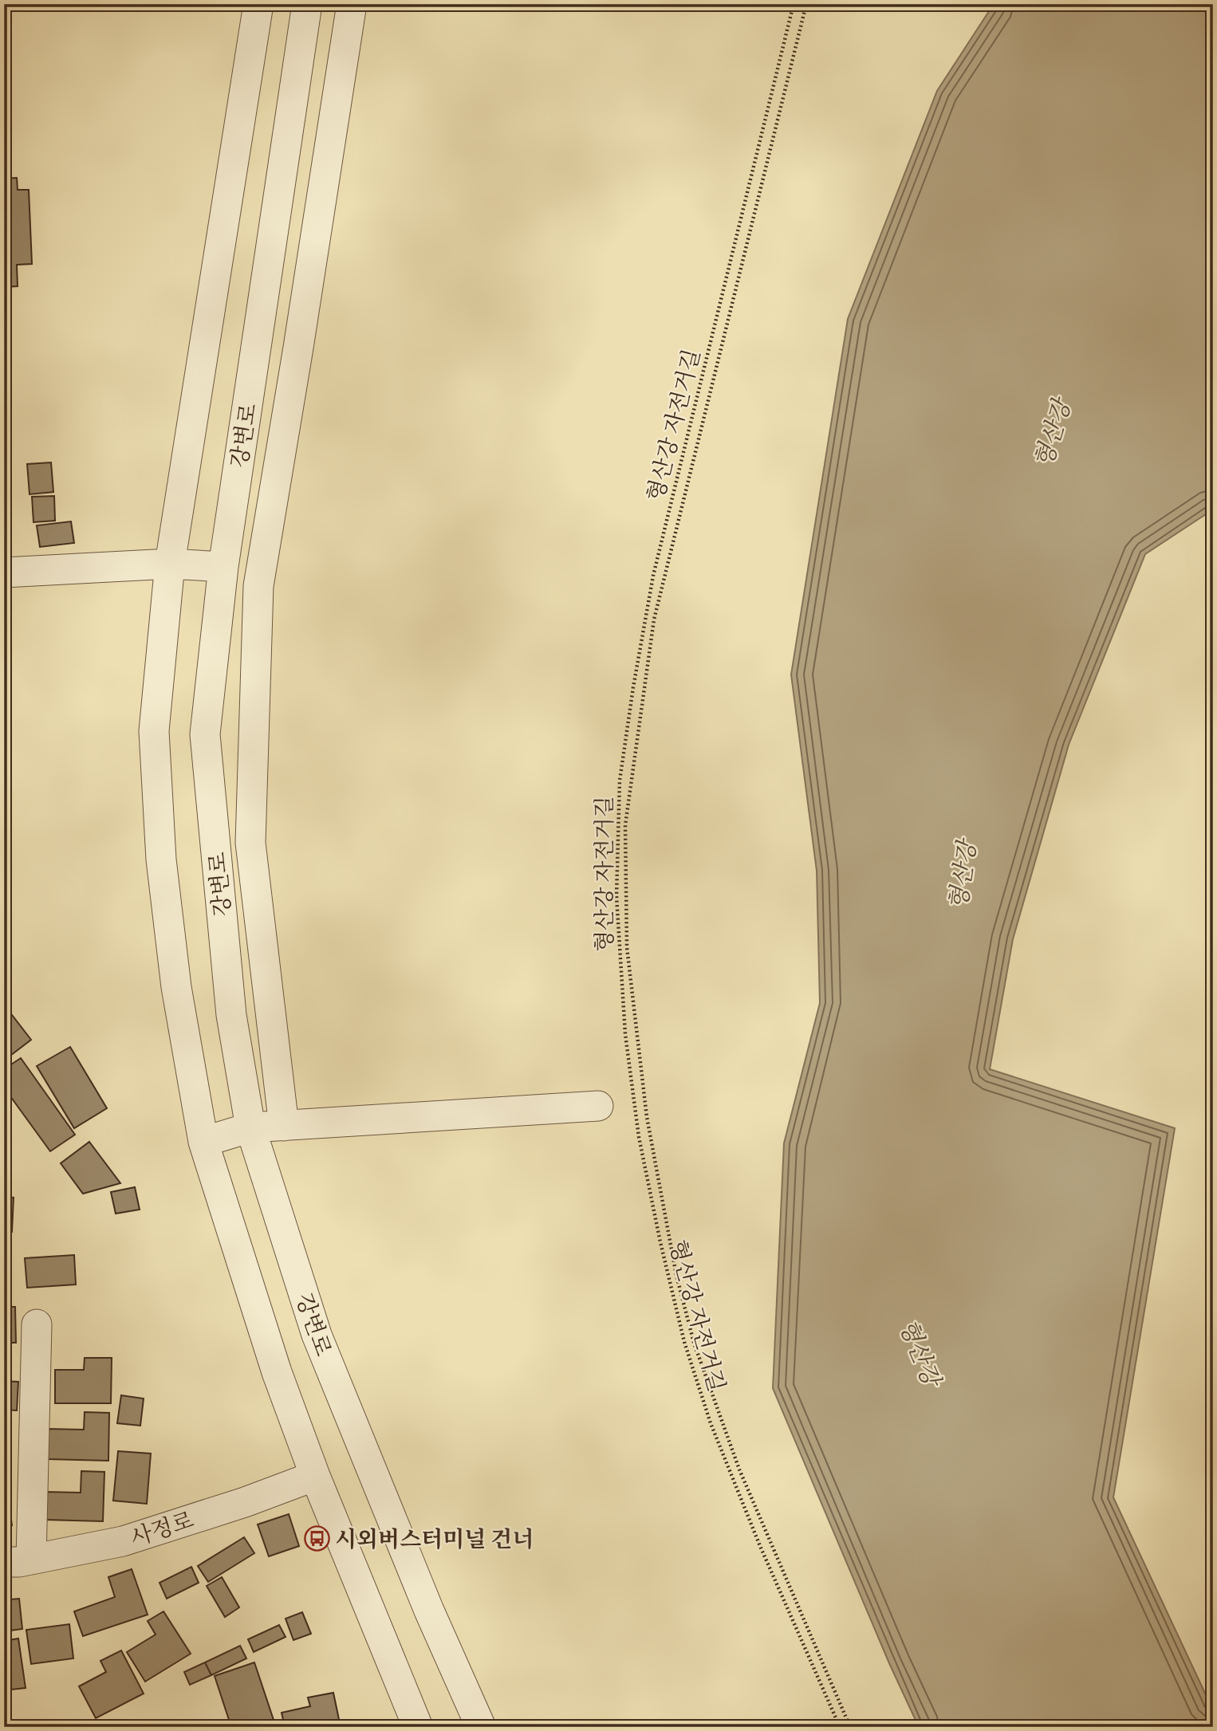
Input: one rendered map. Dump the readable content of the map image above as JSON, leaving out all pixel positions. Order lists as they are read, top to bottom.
{
  "streets": {
    "street": ["강변로", "사정로"],
    "path": ["형산강 자전거길"]
  },
  "water": ["형산강"],
  "places": {
    "bus stop": ["시외버스터미널 건너"]
  }
}
